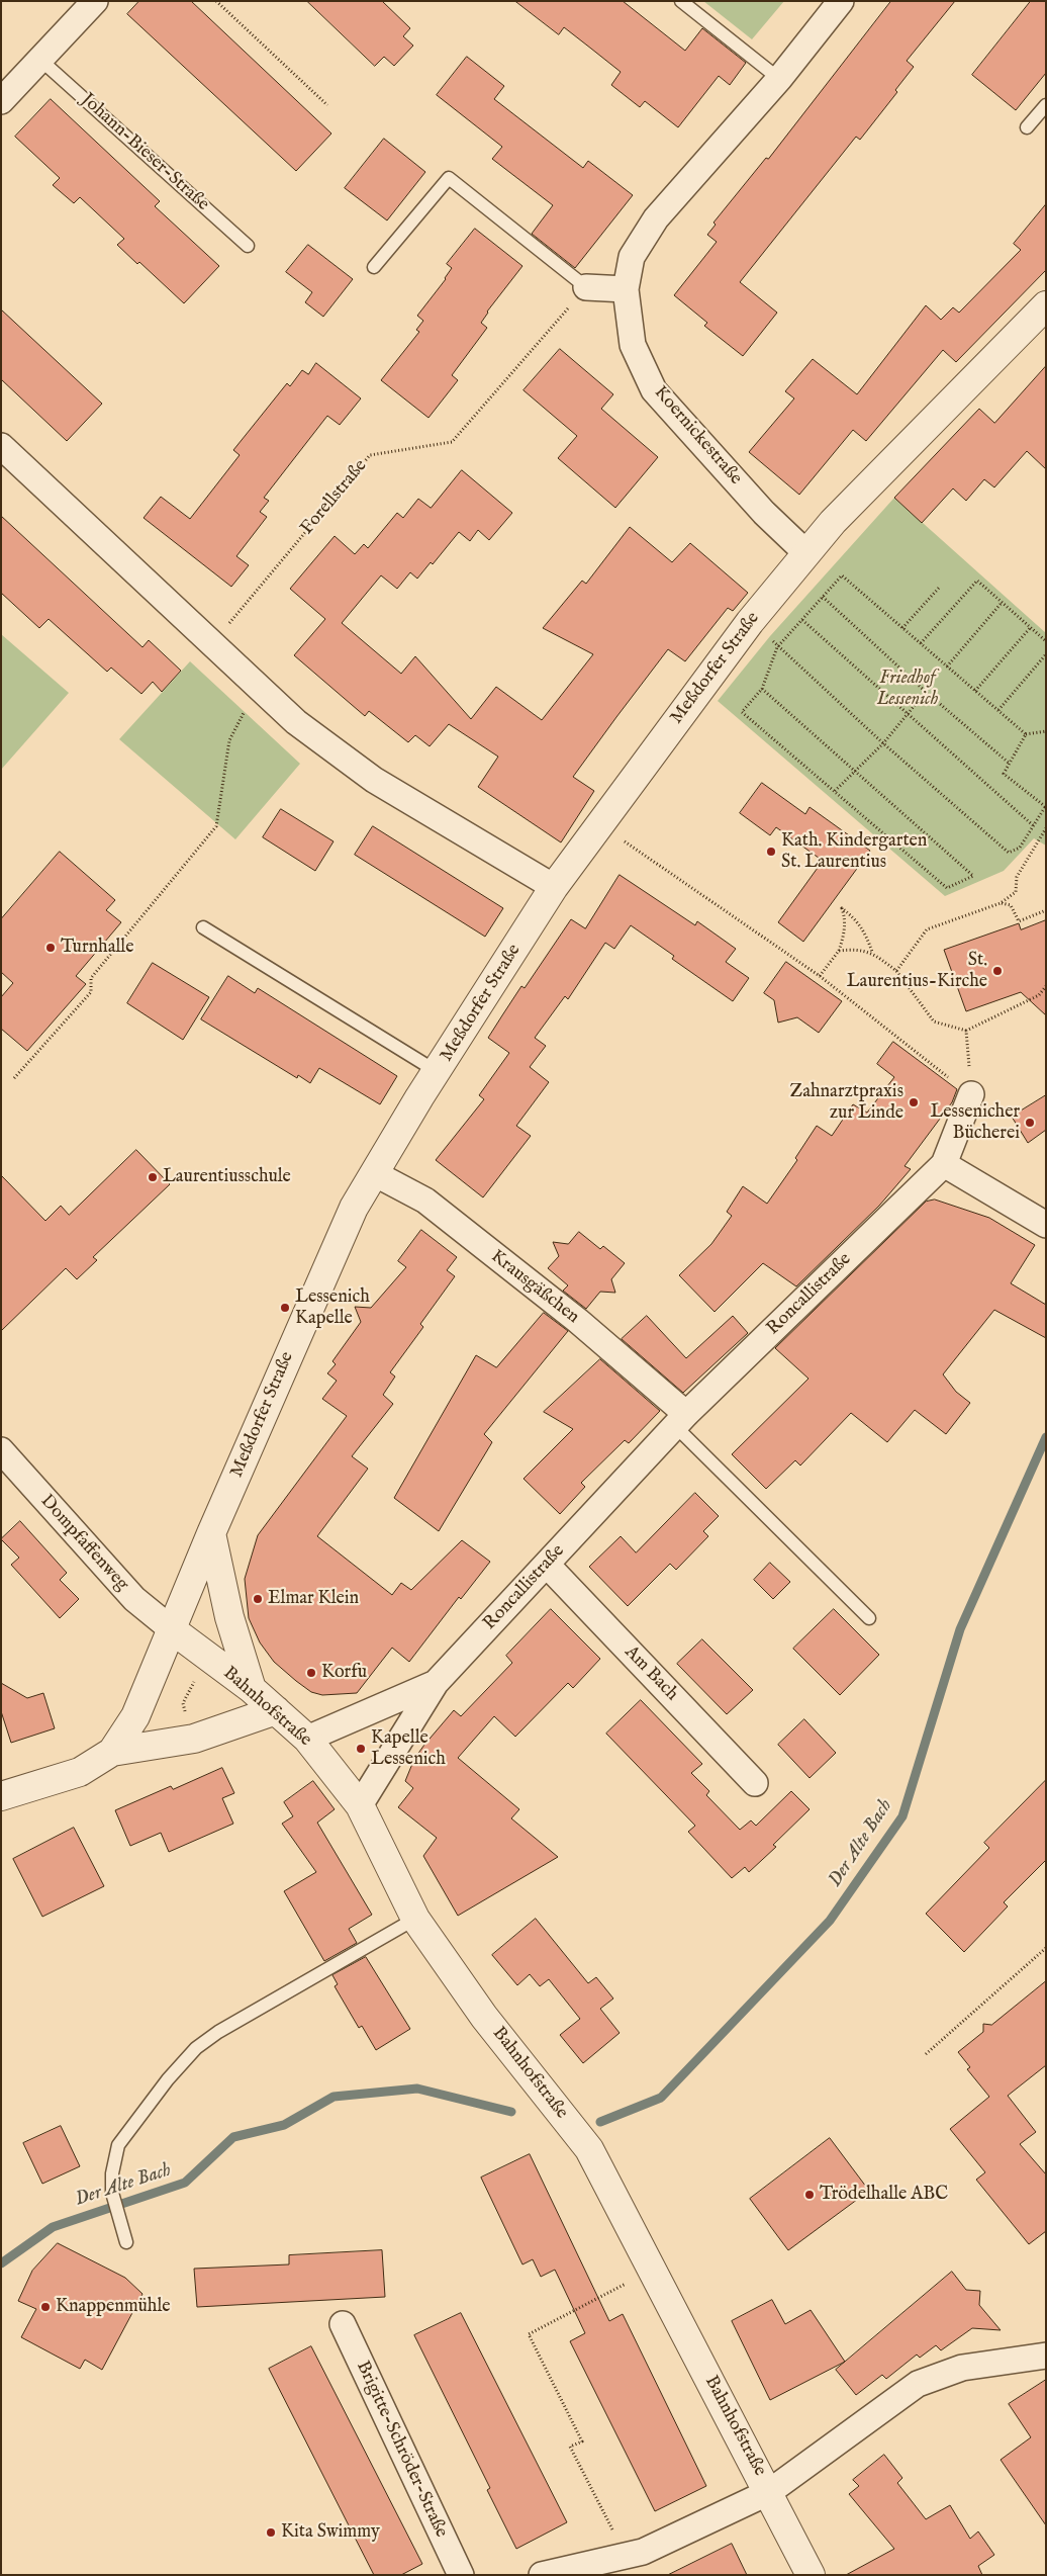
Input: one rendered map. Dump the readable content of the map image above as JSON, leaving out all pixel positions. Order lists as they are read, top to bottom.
{
  "streets": {
    "street": [
      "Koernickestraße",
      "Meßdorfer Straße",
      "Krausgäßchen",
      "Roncallistraße",
      "Dompfaffenweg",
      "Am Bach",
      "Bahnhofstraße",
      "Brigitte-Schröder-Straße"
    ],
    "lane": ["Johann-Bieser-Straße"],
    "path": ["Forellstraße"]
  },
  "crossings": [
    ["Koernickestraße", "Meßdorfer Straße"],
    ["Meßdorfer Straße", "Krausgäßchen"],
    ["Meßdorfer Straße", "Dompfaffenweg"],
    ["Meßdorfer Straße", "Bahnhofstraße"],
    ["Krausgäßchen", "Roncallistraße"],
    ["Roncallistraße", "Am Bach"],
    ["Roncallistraße", "Bahnhofstraße"],
    ["Dompfaffenweg", "Bahnhofstraße"]
  ],
  "water": ["Der Alte Bach"],
  "parks": ["Friedhof Lessenich"],
  "places": [
    "Kath. Kindergarten St. Laurentius",
    "Turnhalle",
    "St. Laurentius-Kirche",
    "Zahnarztpraxis zur Linde",
    "Lessenicher Bücherei",
    "Laurentiusschule",
    "Lessenich Kapelle",
    "Elmar Klein",
    "Korfu",
    "Kapelle Lessenich",
    "Trödelhalle ABC",
    "Knappenmühle",
    "Kita Swimmy"
  ]
}
